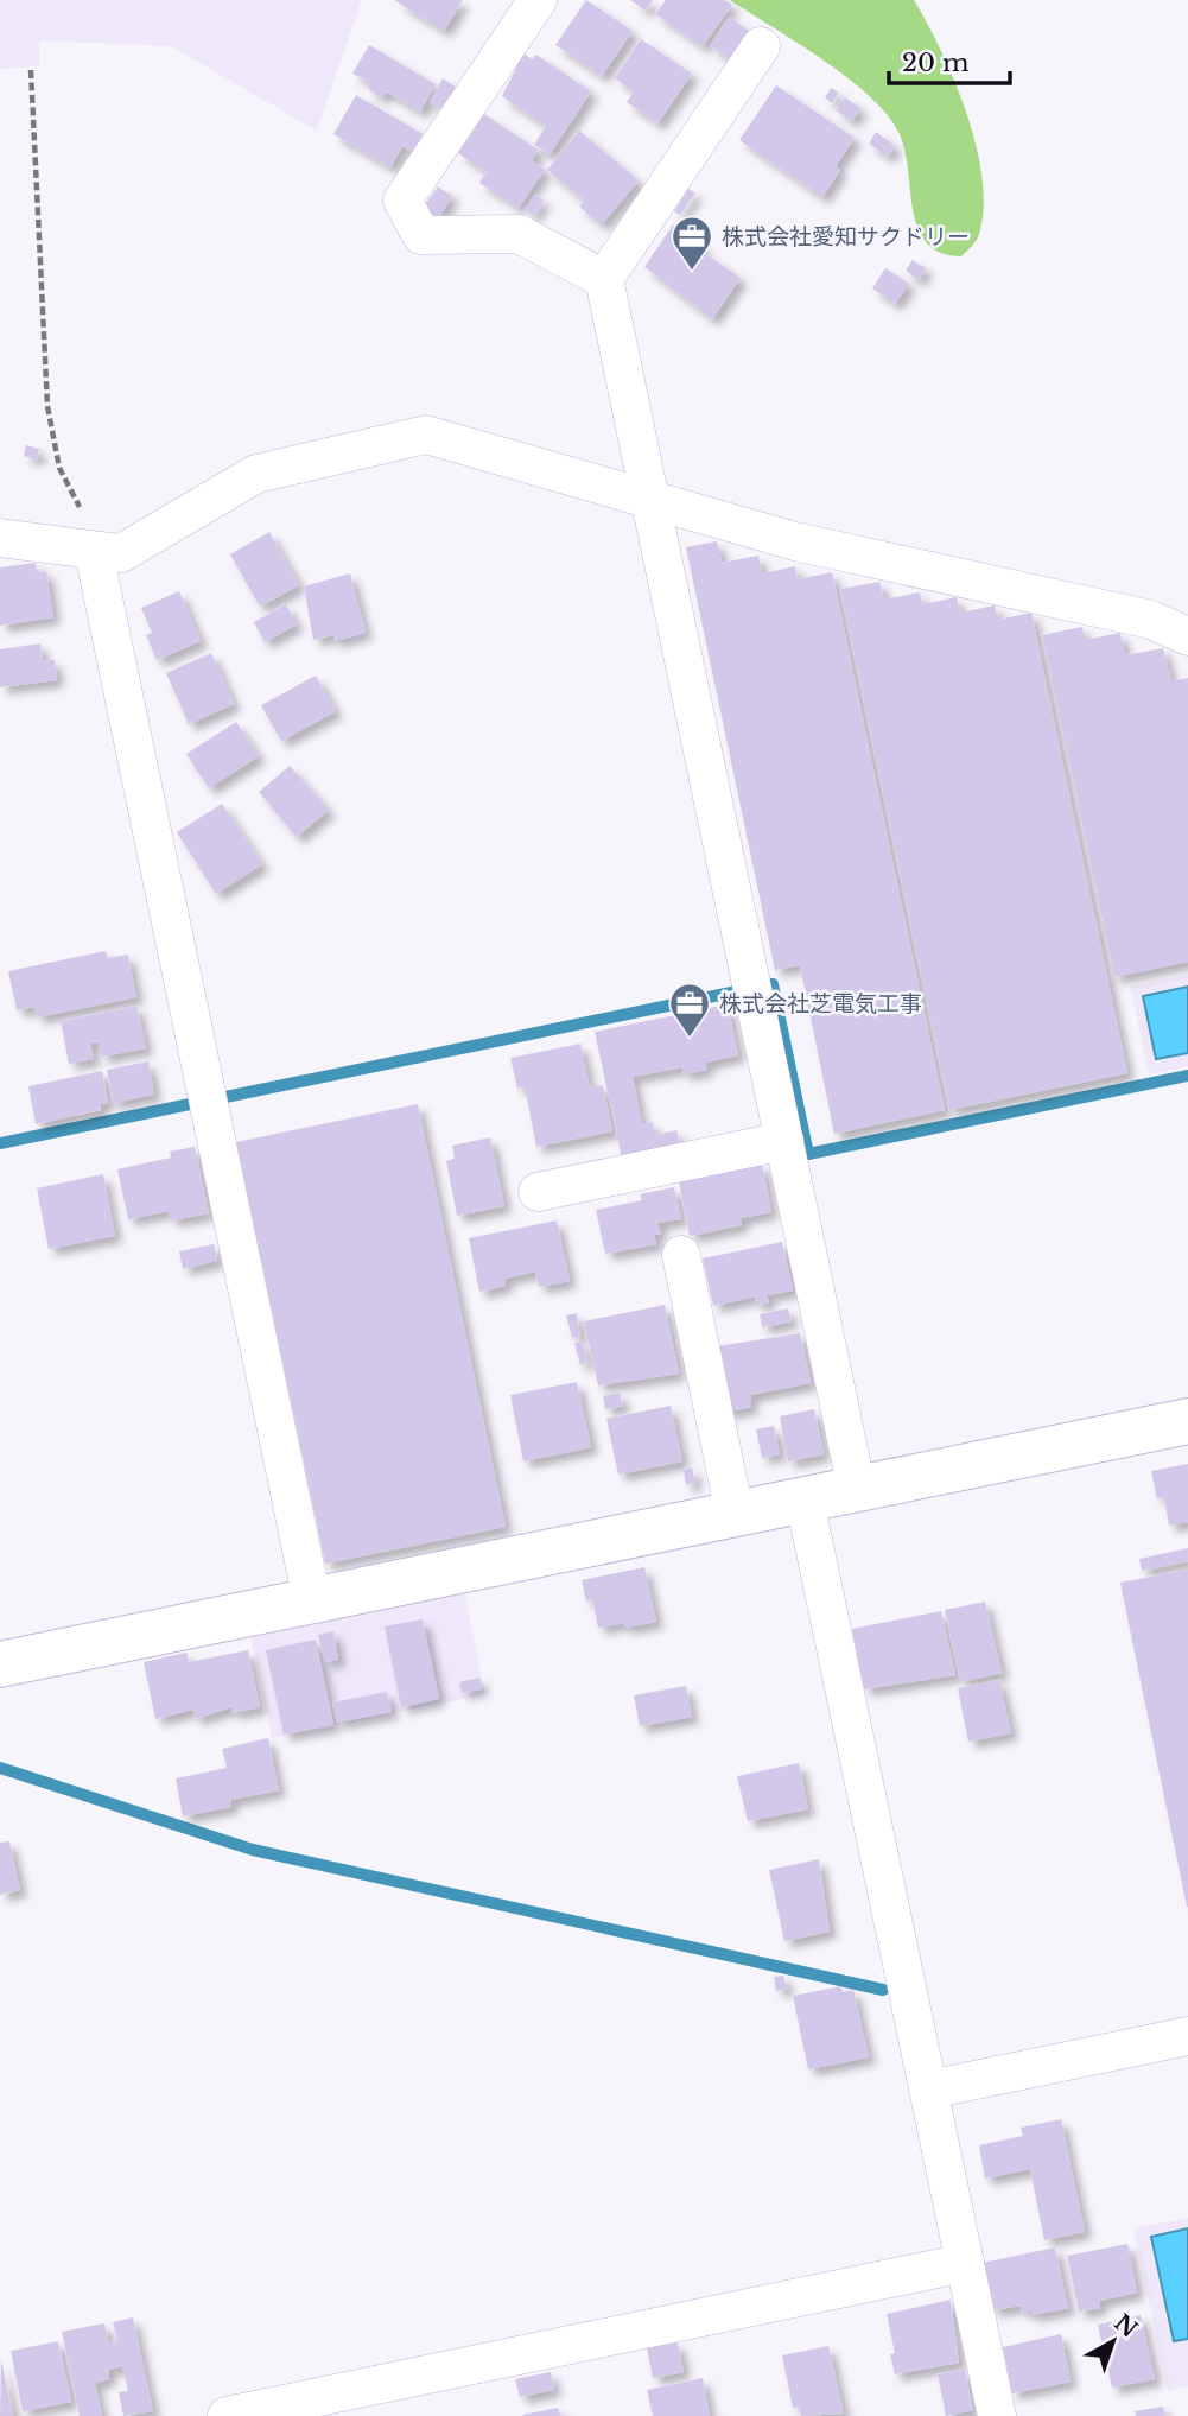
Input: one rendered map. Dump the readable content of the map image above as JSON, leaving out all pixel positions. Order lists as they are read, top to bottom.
{
  "places": {
    "office": ["株式会社愛知サクドリー", "株式会社芝電気工事"]
  },
  "scale_bar": "20 m",
  "north": "top right"
}
